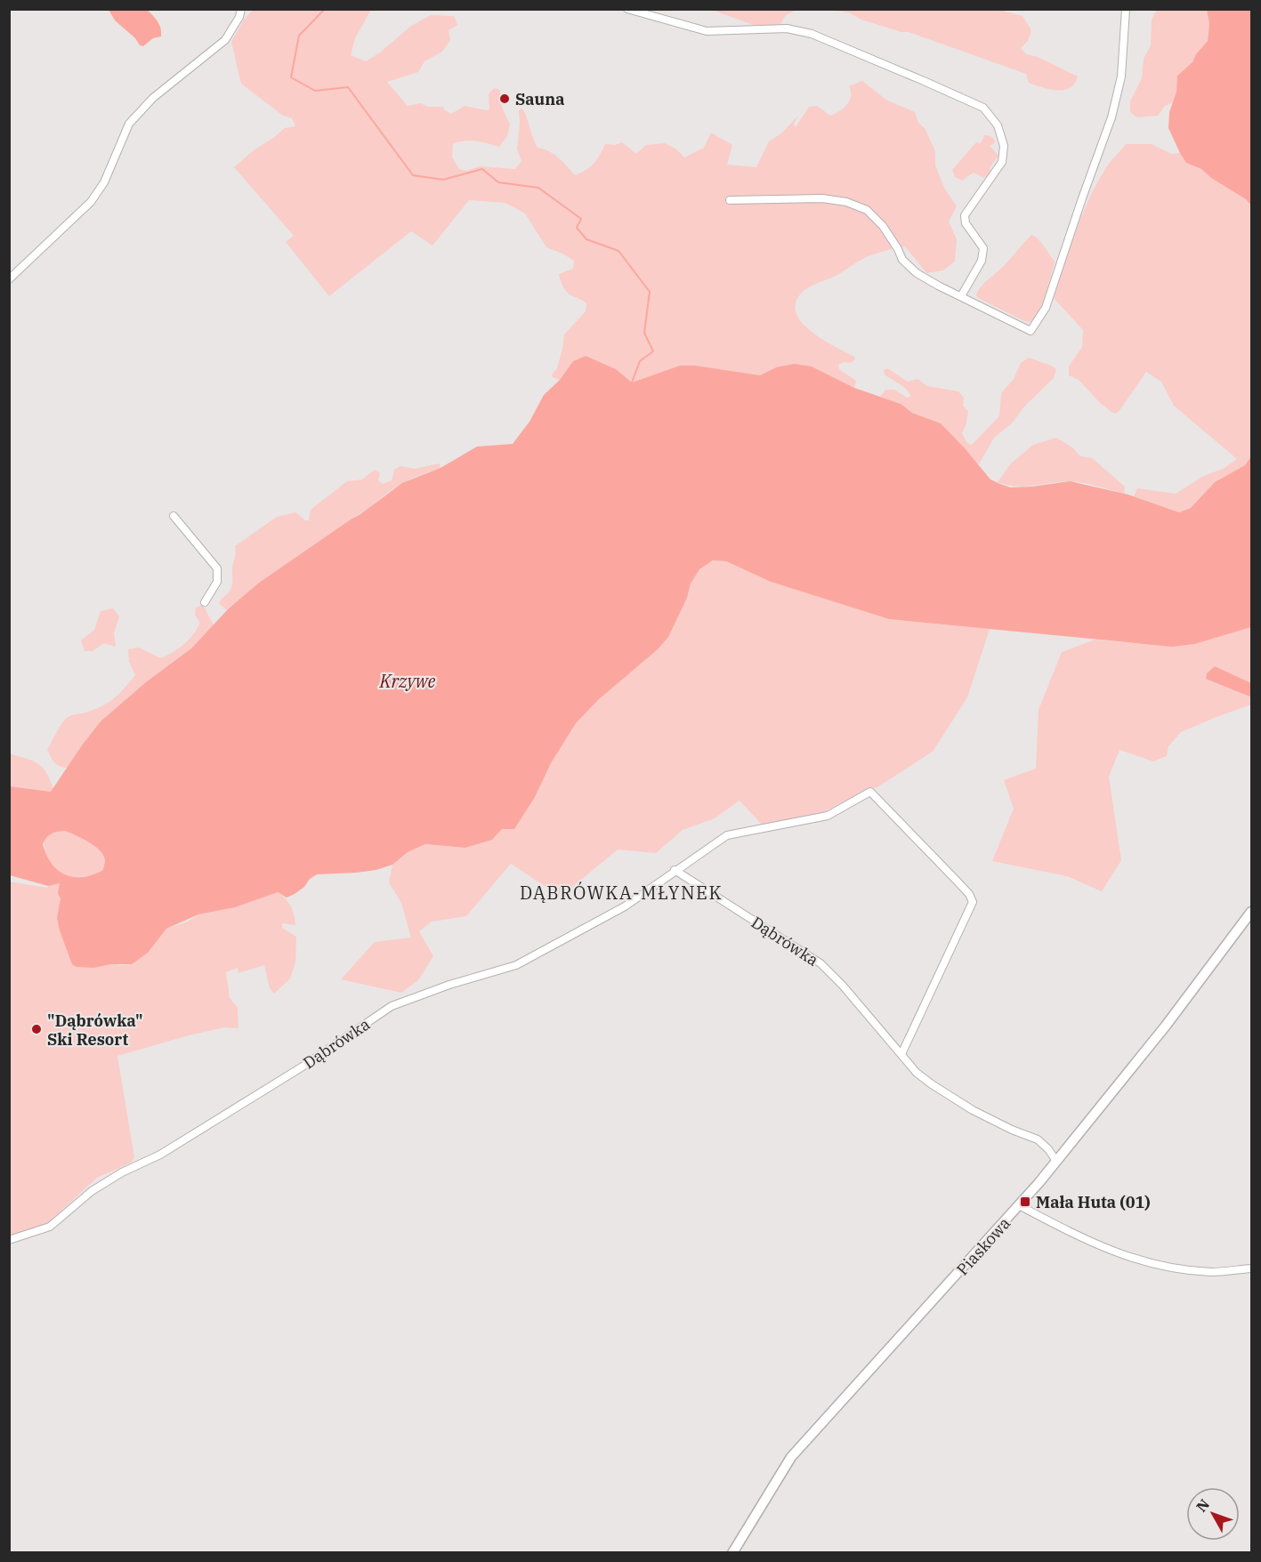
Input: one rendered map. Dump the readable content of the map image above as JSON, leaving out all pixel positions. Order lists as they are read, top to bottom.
{
  "streets": {
    "street": ["Dąbrówka", "Piaskowa"]
  },
  "crossings": [
    ["Dąbrówka", "Piaskowa"]
  ],
  "districts": ["DĄBRÓWKA-MŁYNEK"],
  "water": ["Krzywe"],
  "places": {
    "other": ["Sauna", "\"Dąbrówka\" Ski Resort"],
    "transit": ["Mała Huta (01)"]
  },
  "north": "top left"
}
